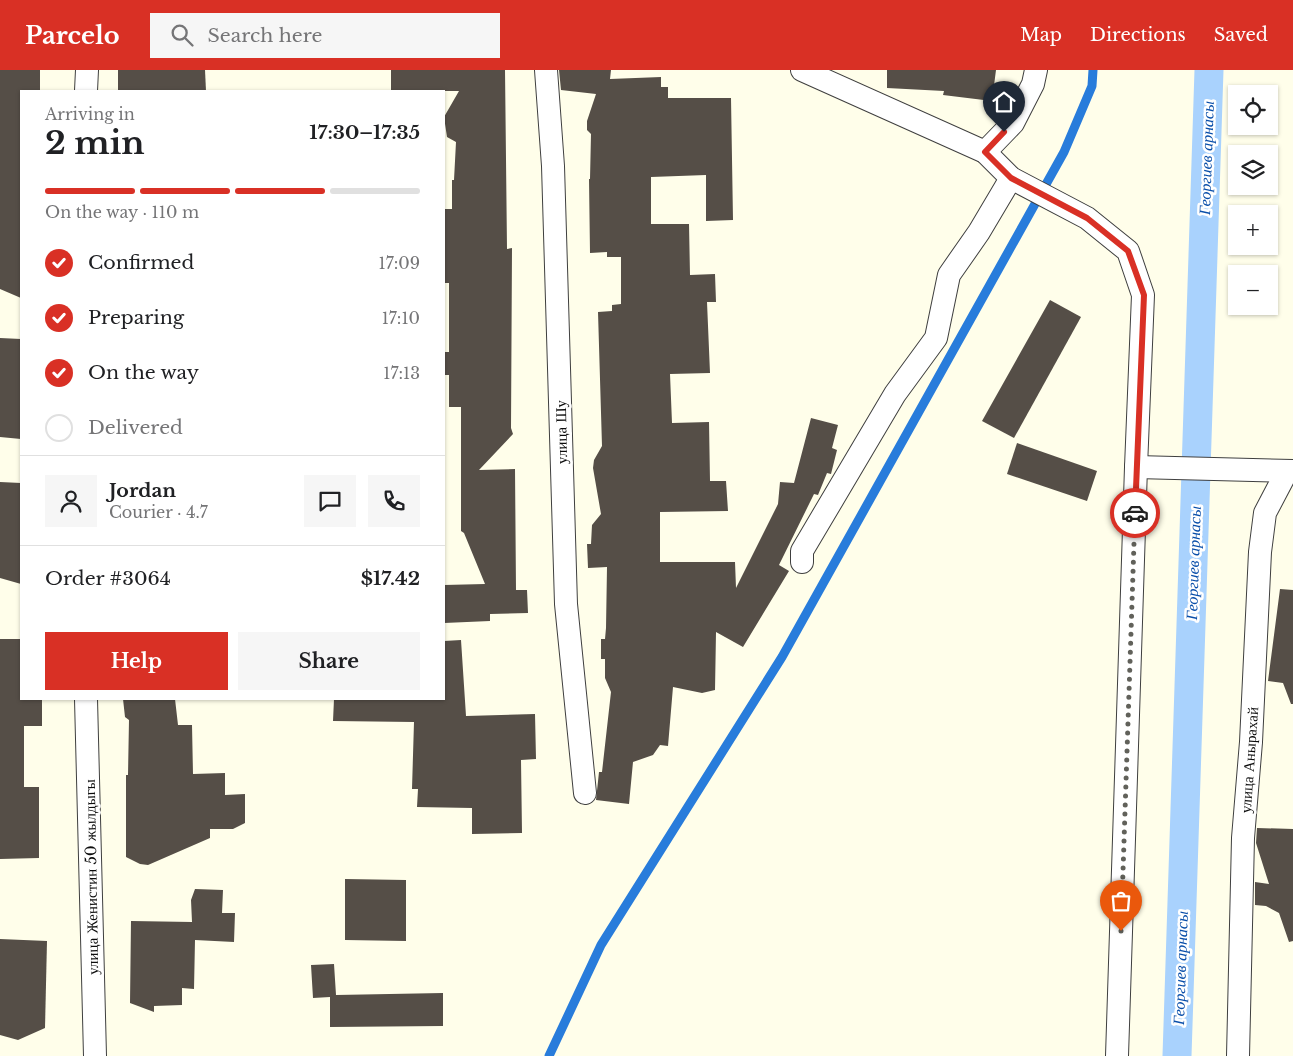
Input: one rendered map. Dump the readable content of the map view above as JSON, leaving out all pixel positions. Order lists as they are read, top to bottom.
{
  "streets": {
    "street": ["улица Шу", "улица Анырахай", "улица Женистин 50 жылдыгы"]
  },
  "water": ["Георгиев арнасы"],
  "page": {
    "header": "Parcelo",
    "search": "Search here",
    "nav": ["Map", "Directions", "Saved"],
    "map_buttons": ["+", "−"],
    "heading": ["2 min", "Arriving in", "17:30–17:35"],
    "panel": [
      "Jordan",
      "Courier · 4.7",
      "Order #3064",
      "$17.42"
    ],
    "bar": "On the way · 110 m",
    "list": [
      ["Confirmed", "17:09"],
      ["Preparing", "17:10"],
      ["On the way", "17:13"],
      "Delivered"
    ],
    "buttons": ["Help", "Share"]
  }
}
